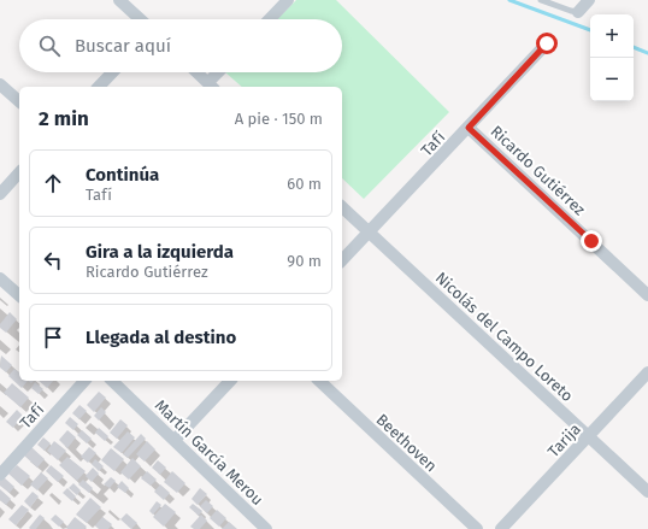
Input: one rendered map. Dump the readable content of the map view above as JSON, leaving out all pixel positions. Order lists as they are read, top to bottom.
{
  "streets": {
    "street": [
      "Tafí",
      "Ricardo Gutiérrez",
      "Nicolás del Campo Loreto",
      "Tarija",
      "Beethoven",
      "Martín García Merou"
    ]
  },
  "crossings": [
    ["Tafí", "Ricardo Gutiérrez"],
    ["Tafí", "Nicolás del Campo Loreto"],
    ["Nicolás del Campo Loreto", "Tarija"]
  ],
  "page": {
    "map_buttons": ["+", "−"],
    "search": "Buscar aquí",
    "heading": ["2 min", "A pie · 150 m"],
    "list": [
      ["Continúa", "Tafí", "60 m"],
      ["Gira a la izquierda", "Ricardo Gutiérrez", "90 m"],
      "Llegada al destino"
    ]
  }
}
